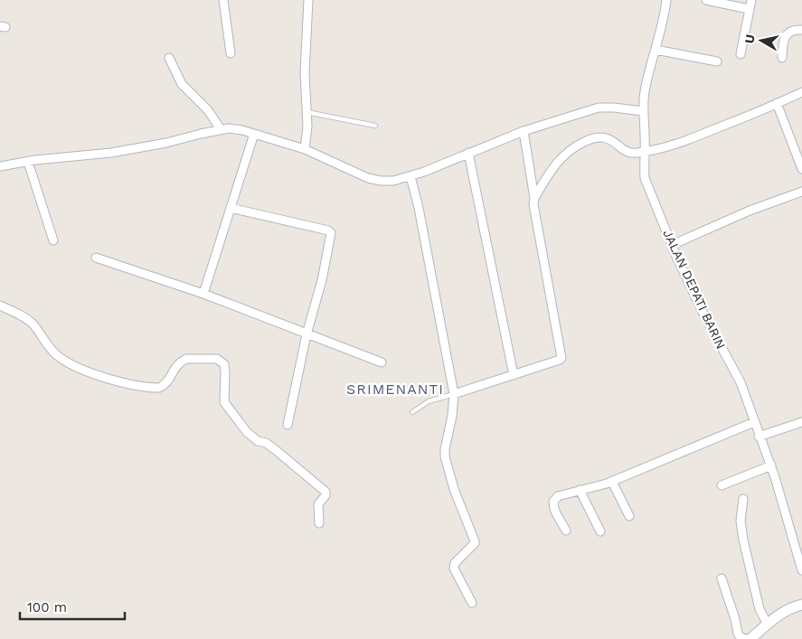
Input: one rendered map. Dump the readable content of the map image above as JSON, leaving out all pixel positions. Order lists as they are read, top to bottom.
{
  "streets": {
    "street": ["JALAN DEPATI BARIN"]
  },
  "districts": ["SRIMENANTI"],
  "scale_bar": "100 m",
  "north": "left"
}
